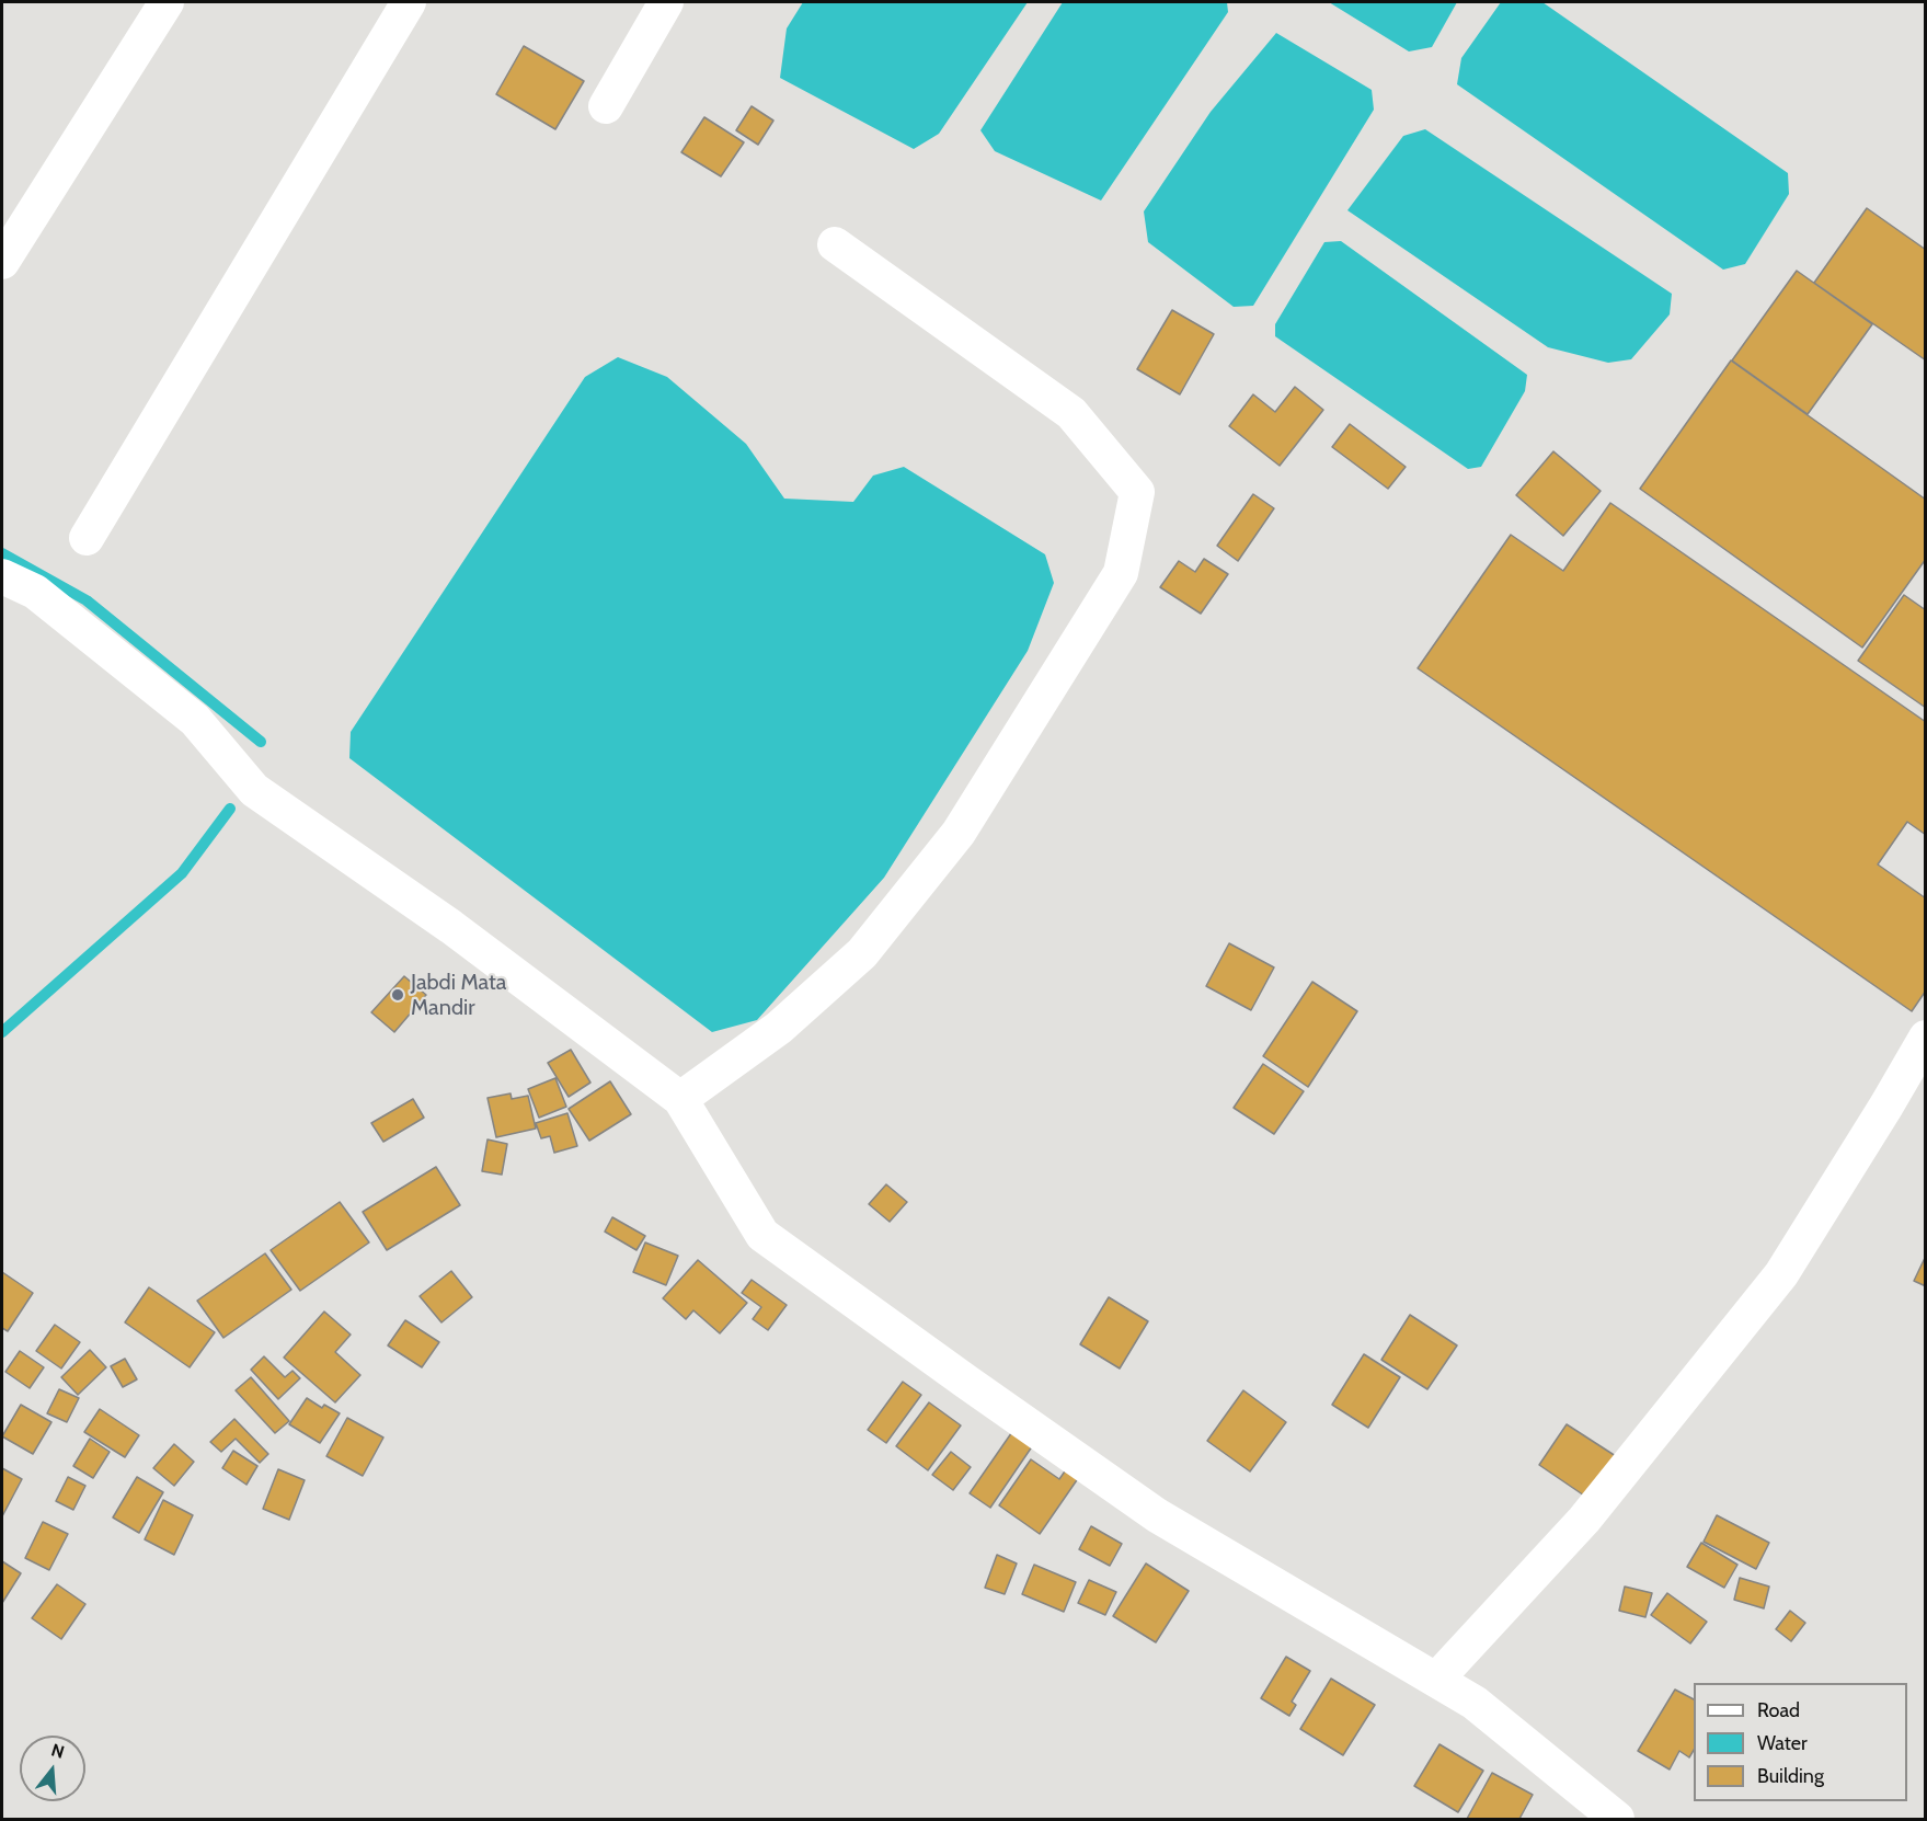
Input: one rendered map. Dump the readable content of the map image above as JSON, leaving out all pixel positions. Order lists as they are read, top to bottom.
{
  "places": ["Jabdi Mata Mandir"],
  "legend": ["Road", "Water", "Building"],
  "north": "top"
}
